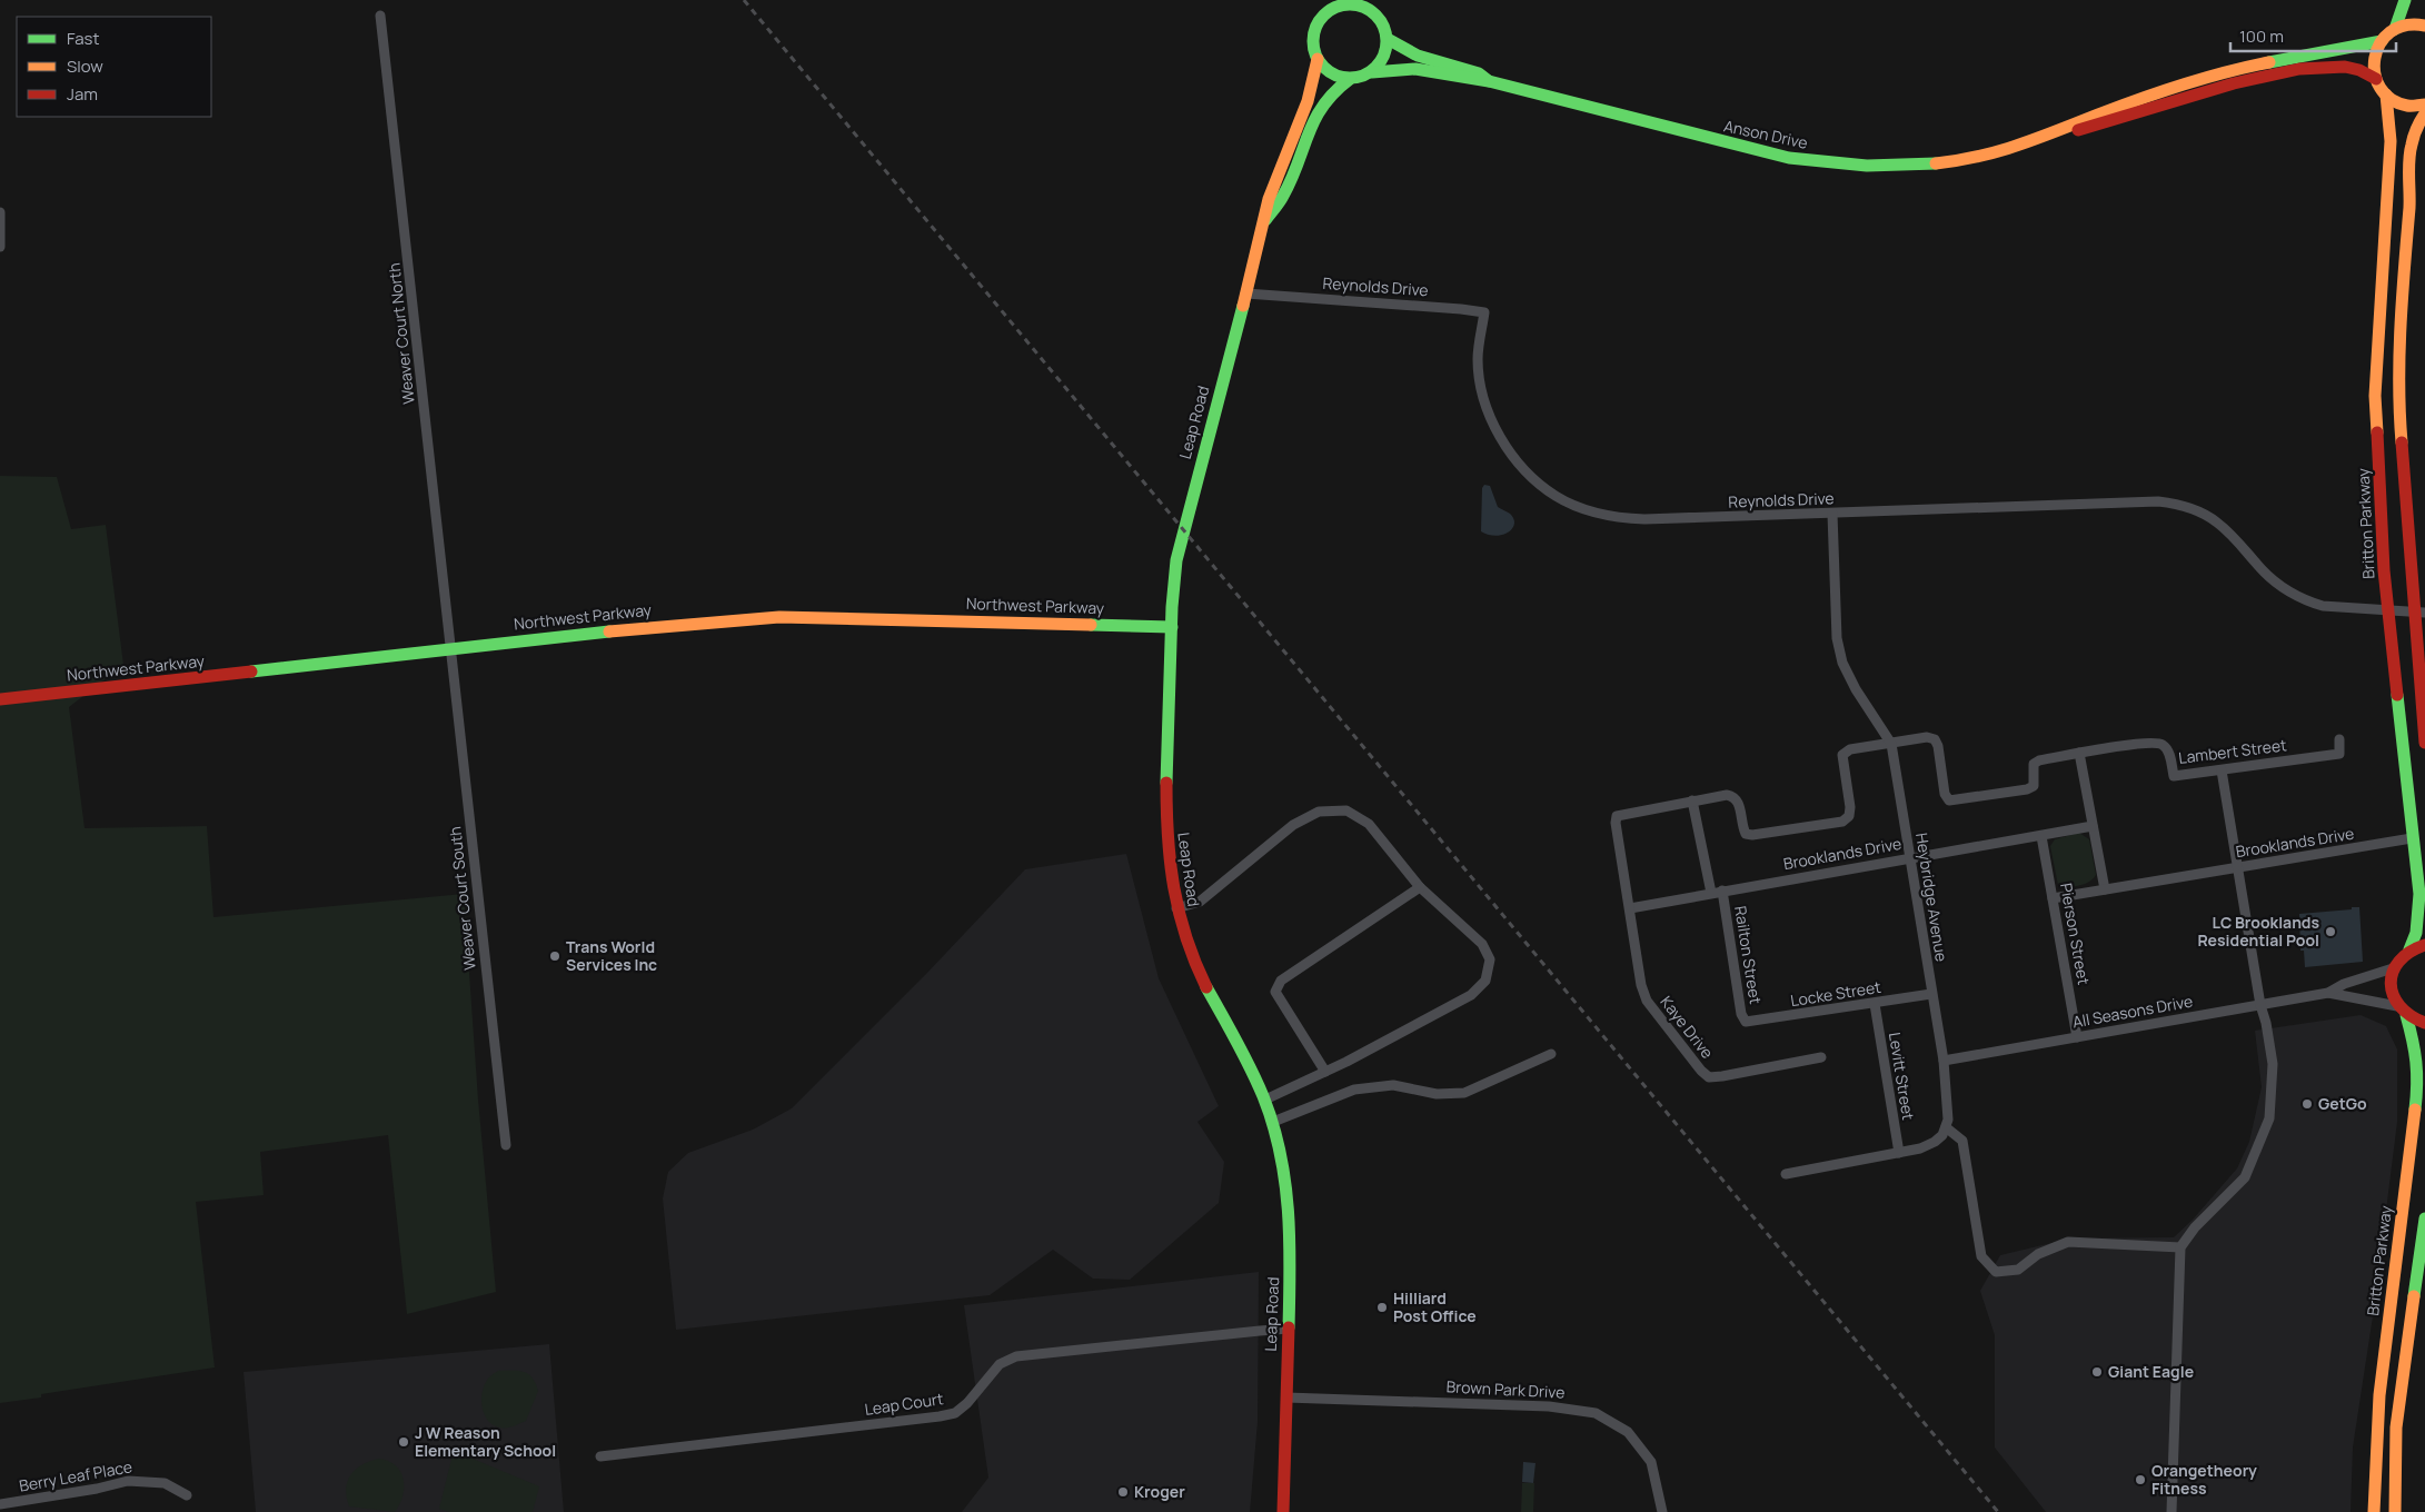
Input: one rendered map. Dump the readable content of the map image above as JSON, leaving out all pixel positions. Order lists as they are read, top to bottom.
{
  "streets": {
    "street": [
      "Anson Drive",
      "Reynolds Drive",
      "Weaver Court North",
      "Leap Road",
      "Britton Parkway",
      "Northwest Parkway",
      "Lambert Street",
      "Brooklands Drive",
      "Heybridge Avenue",
      "Weaver Court South",
      "Pierson Street",
      "Railton Street",
      "Locke Street",
      "All Seasons Drive",
      "Kaye Drive",
      "Levitt Street",
      "Brown Park Drive",
      "Leap Court",
      "Berry Leaf Place"
    ]
  },
  "crossings": [
    ["Anson Drive", "Leap Road"],
    ["Reynolds Drive", "Leap Road"],
    ["Reynolds Drive", "Britton Parkway"],
    ["Reynolds Drive", "Heybridge Avenue"],
    ["Weaver Court North", "Northwest Parkway"],
    ["Weaver Court North", "Weaver Court South"],
    ["Leap Road", "Northwest Parkway"],
    ["Leap Road", "Brown Park Drive"],
    ["Leap Road", "Leap Court"],
    ["Britton Parkway", "Brooklands Drive"],
    ["Britton Parkway", "All Seasons Drive"],
    ["Northwest Parkway", "Weaver Court South"],
    ["Lambert Street", "Heybridge Avenue"],
    ["Lambert Street", "Kaye Drive"],
    ["Brooklands Drive", "Heybridge Avenue"],
    ["Brooklands Drive", "Pierson Street"],
    ["Brooklands Drive", "Railton Street"],
    ["Brooklands Drive", "Kaye Drive"],
    ["Heybridge Avenue", "Locke Street"],
    ["Heybridge Avenue", "All Seasons Drive"],
    ["Pierson Street", "All Seasons Drive"],
    ["Railton Street", "Locke Street"],
    ["Locke Street", "Levitt Street"]
  ],
  "places": [
    "LC Brooklands Residential Pool",
    "Trans World Services Inc",
    "GetGo",
    "Hilliard Post Office",
    "Giant Eagle",
    "J W Reason Elementary School",
    "Orangetheory Fitness",
    "Kroger"
  ],
  "legend": ["Fast", "Slow", "Jam"],
  "scale_bar": "100 m"
}
